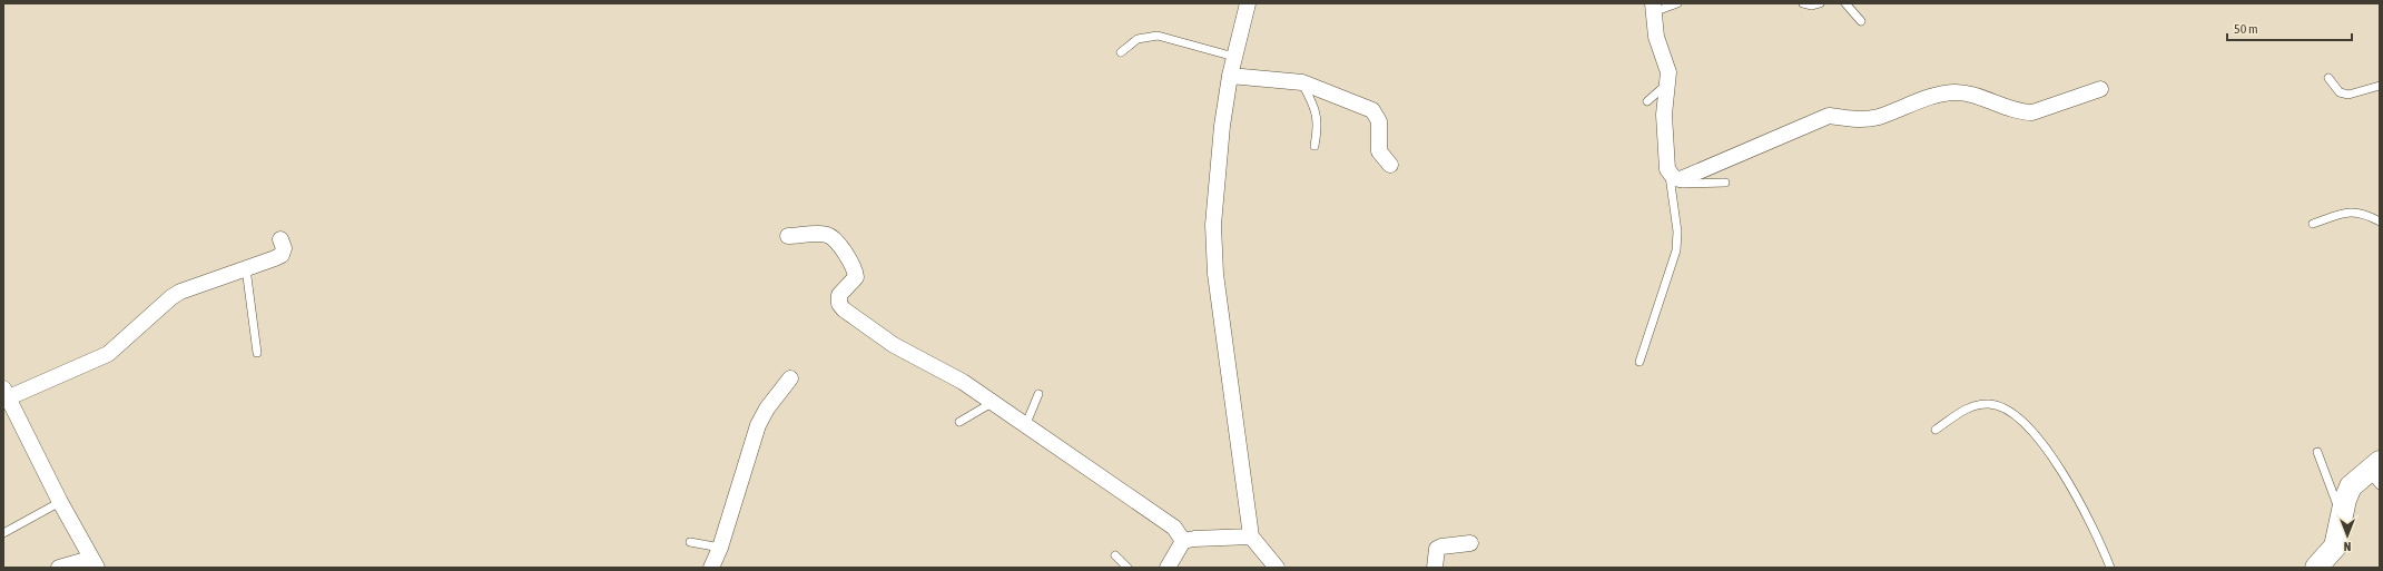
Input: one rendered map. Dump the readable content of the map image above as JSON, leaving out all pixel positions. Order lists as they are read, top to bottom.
{
  "scale_bar": "50 m",
  "north": "bottom"
}
